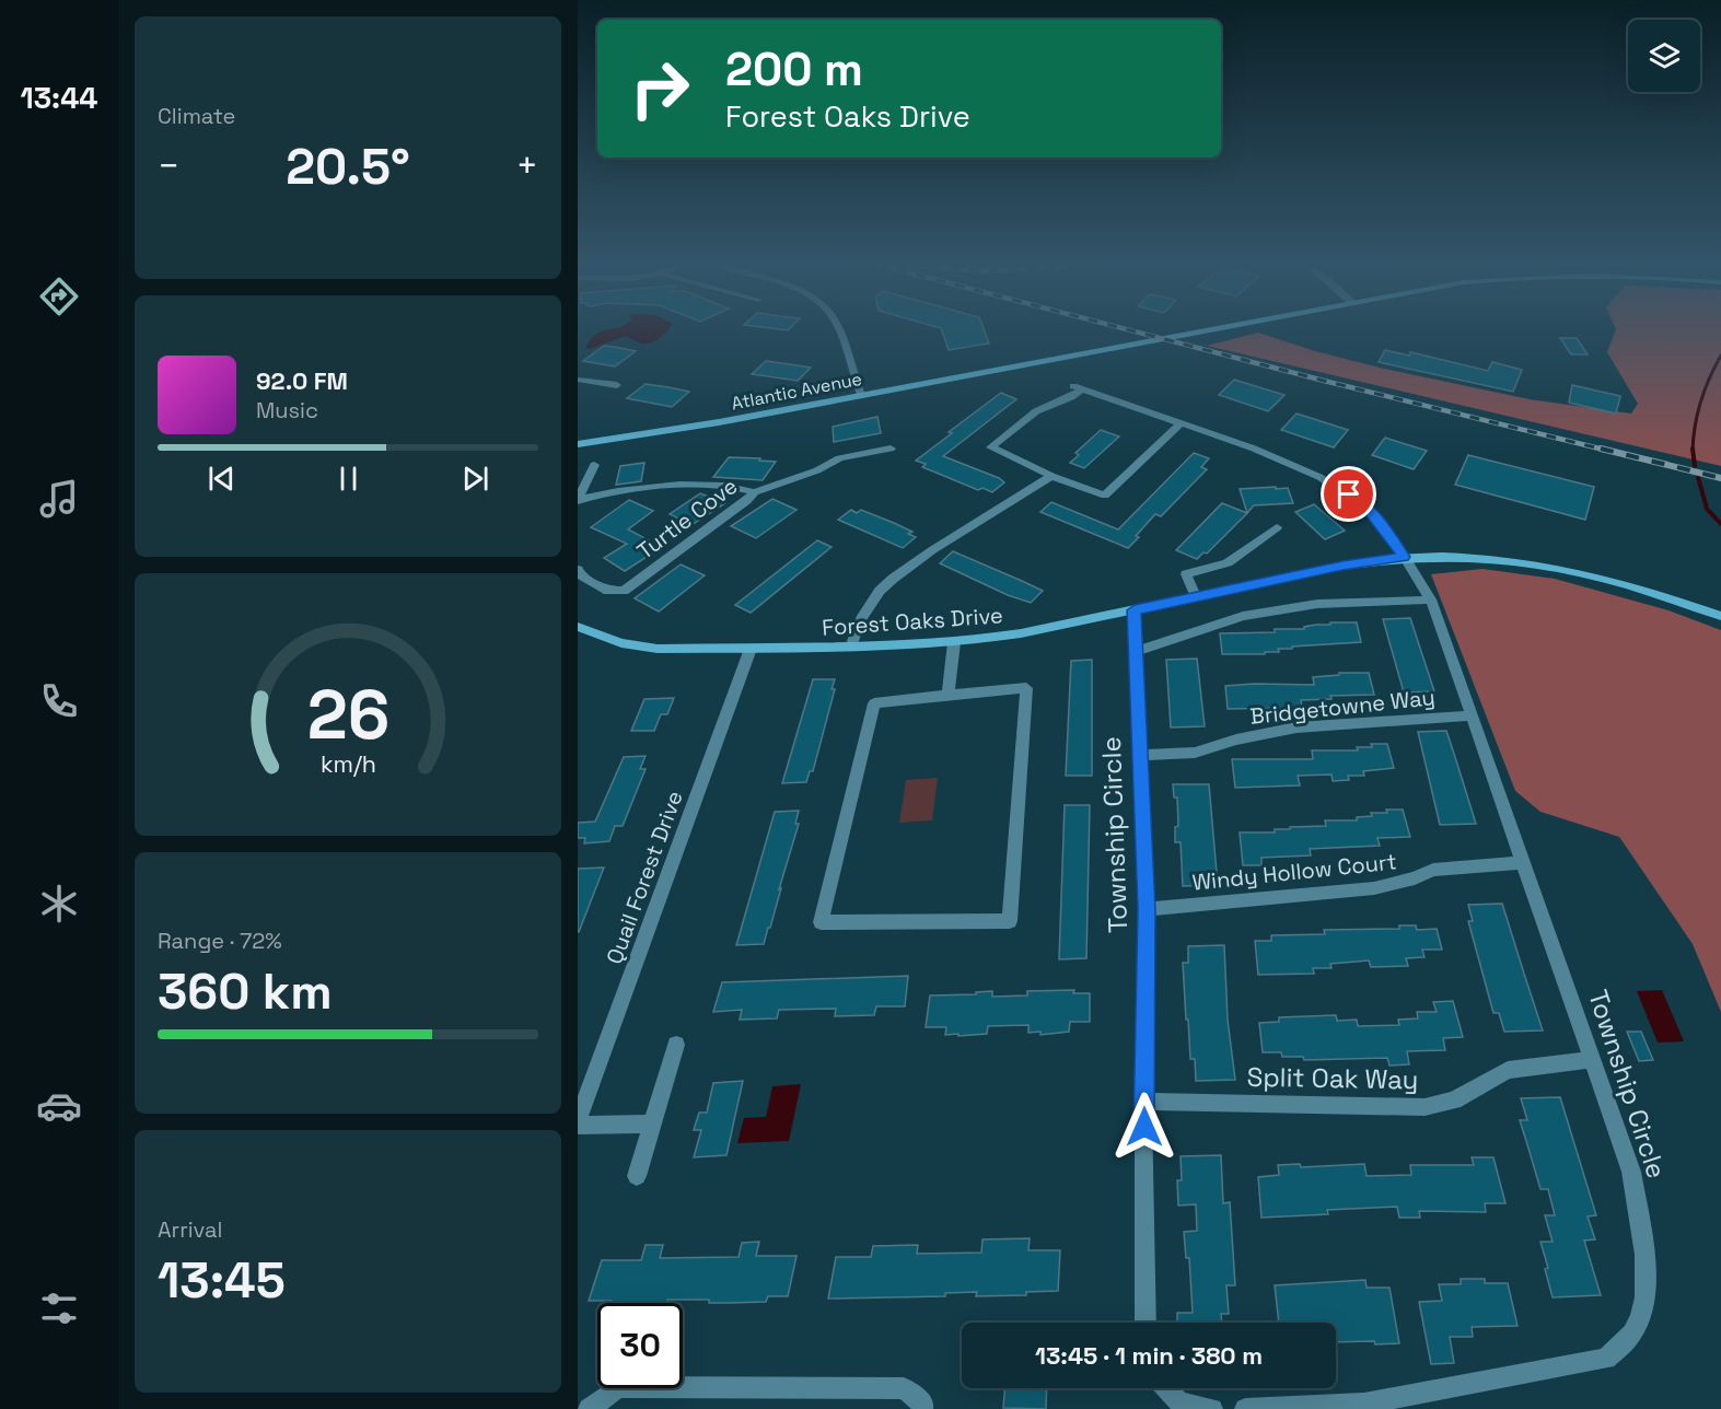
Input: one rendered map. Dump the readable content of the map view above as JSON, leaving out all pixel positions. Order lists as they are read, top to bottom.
{
  "streets": {
    "main road": ["Atlantic Avenue", "Forest Oaks Drive"],
    "street": [
      "Turtle Cove",
      "Bridgetowne Way",
      "Township Circle",
      "Windy Hollow Court",
      "Quail Forest Drive",
      "Split Oak Way"
    ]
  },
  "crossings": [
    ["Forest Oaks Drive", "Township Circle"],
    ["Forest Oaks Drive", "Quail Forest Drive"],
    ["Bridgetowne Way", "Township Circle"],
    ["Township Circle", "Windy Hollow Court"],
    ["Township Circle", "Split Oak Way"]
  ],
  "page": {
    "tabs": "13:44",
    "tile": [
      "Climate",
      ["Range · 72%", "360 km"],
      ["Arrival", "13:45"]
    ],
    "turn": ["200 m", "Forest Oaks Drive"],
    "heat": ["−", "20.5°", "+"],
    "song": ["92.0 FM", "Music"],
    "limit": "30",
    "trip": "13:45 · 1 min · 380 m",
    "gauge": ["26", "km/h"]
  }
}
